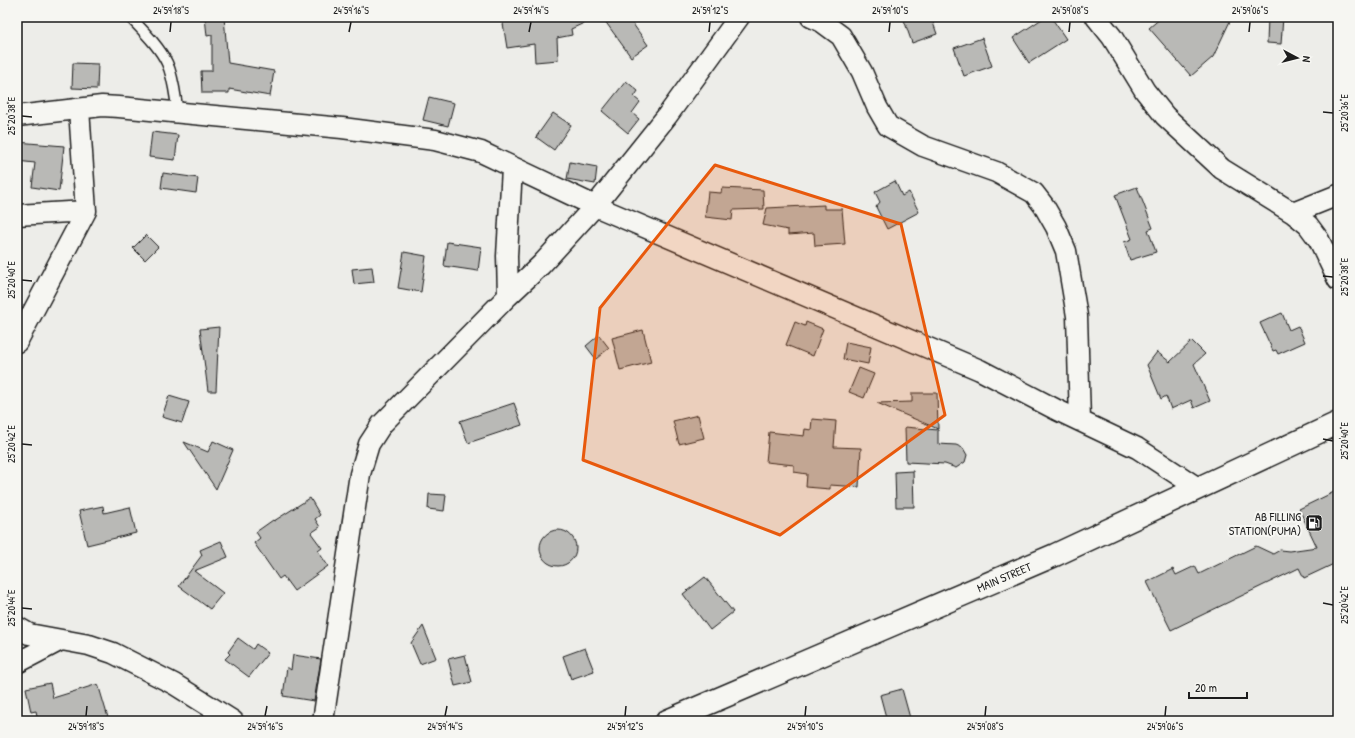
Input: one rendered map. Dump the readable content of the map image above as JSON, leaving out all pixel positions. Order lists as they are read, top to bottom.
{
  "streets": {
    "highway": ["MAIN STREET"]
  },
  "places": {
    "fuel station": ["AB FILLING STATION(PUMA)"]
  },
  "scale_bar": "20 m",
  "north": "right",
  "coordinates": [
    "24°59'18\"S",
    "24°59'16\"S",
    "24°59'14\"S",
    "24°59'12\"S",
    "24°59'10\"S",
    "24°59'08\"S",
    "24°59'06\"S",
    "25°20'36\"E",
    "25°20'38\"E",
    "25°20'40\"E",
    "25°20'42\"E",
    "25°20'44\"E"
  ]
}
